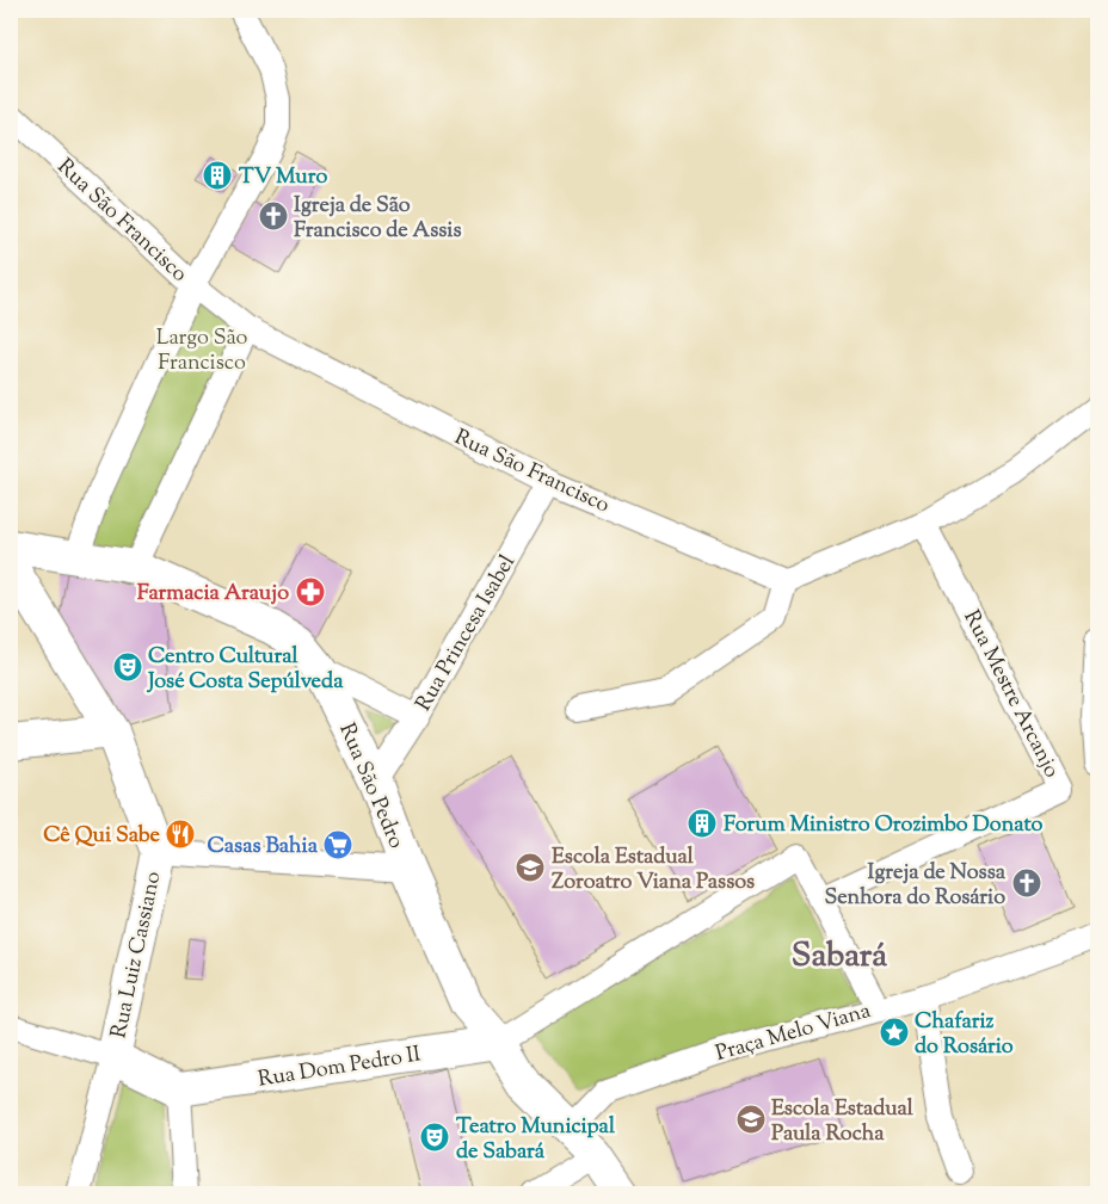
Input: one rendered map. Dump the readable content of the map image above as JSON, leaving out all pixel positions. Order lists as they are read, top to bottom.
{
  "streets": {
    "main road": ["Rua São Pedro", "Rua Luiz Cassiano", "Rua Dom Pedro II"],
    "street": [
      "Rua São Francisco",
      "Rua Princesa Isabel",
      "Rua Mestre Arcanjo",
      "Praça Melo Viana"
    ]
  },
  "crossings": [
    ["Rua São Francisco", "Rua Princesa Isabel"],
    ["Rua Princesa Isabel", "Rua São Pedro"],
    ["Rua Mestre Arcanjo", "Praça Melo Viana"],
    ["Rua São Pedro", "Praça Melo Viana"],
    ["Rua São Pedro", "Rua Dom Pedro II"],
    ["Praça Melo Viana", "Rua Dom Pedro II"]
  ],
  "districts": ["Sabará"],
  "parks": ["Largo São Francisco"],
  "places": {
    "building": ["TV Muro", "Forum Ministro Orozimbo Donato"],
    "church": ["Igreja de São Francisco de Assis", "Igreja de Nossa Senhora do Rosário"],
    "pharmacy": ["Farmacia Araujo"],
    "theatre": ["Centro Cultural José Costa Sepúlveda", "Teatro Municipal de Sabará"],
    "restaurant": ["Cê Qui Sabe"],
    "supermarket": ["Casas Bahia"],
    "school or university": ["Escola Estadual Zoroatro Viana Passos", "Escola Estadual Paula Rocha"],
    "place": ["Chafariz do Rosário"]
  }
}
